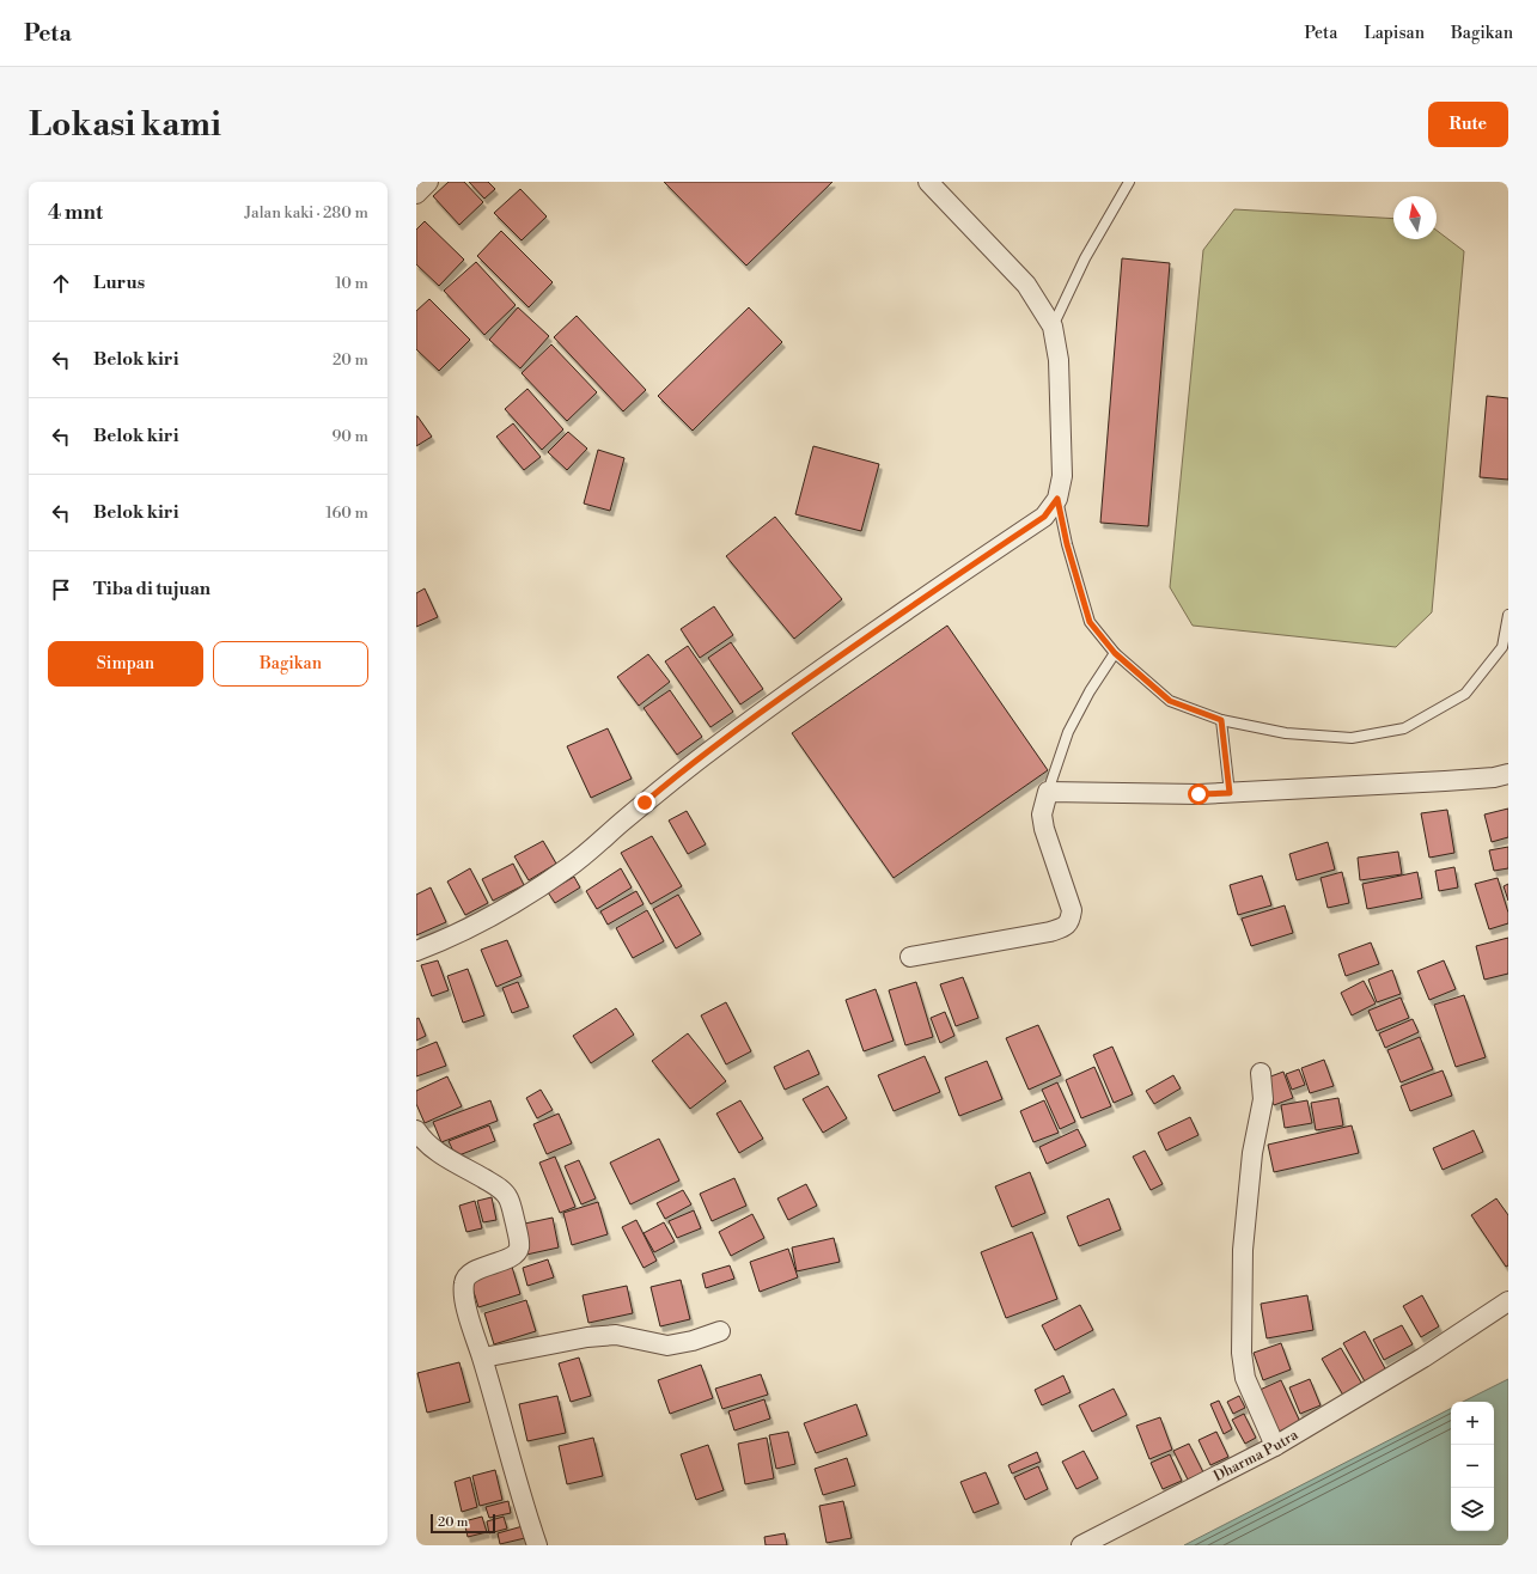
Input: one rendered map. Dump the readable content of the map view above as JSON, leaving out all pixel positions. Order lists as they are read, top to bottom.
{
  "streets": {
    "street": ["Dharma Putra"]
  },
  "scale_bar": "20 m",
  "north": "top",
  "page": {
    "header": "Peta",
    "nav": ["Peta", "Lapisan", "Bagikan"],
    "buttons": [
      "Rute",
      ["Simpan", "Bagikan"]
    ],
    "title": "Lokasi kami",
    "heading": ["4 mnt", "Jalan kaki · 280 m"],
    "list": [
      ["Lurus", "10 m"],
      ["Belok kiri", "20 m"],
      ["Belok kiri", "90 m"],
      ["Belok kiri", "160 m"],
      "Tiba di tujuan"
    ],
    "map_buttons": ["+", "−"],
    "scale": "20 m"
  }
}
